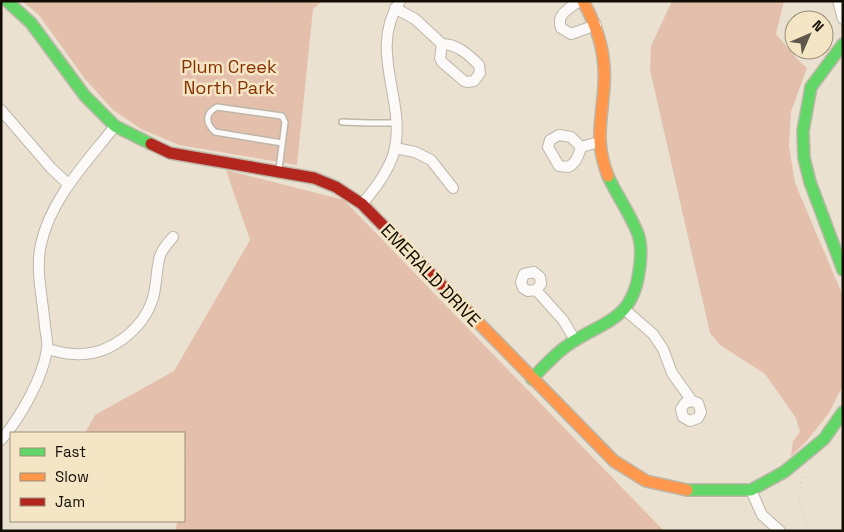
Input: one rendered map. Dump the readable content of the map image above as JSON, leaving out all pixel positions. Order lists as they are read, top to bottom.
{
  "streets": {
    "street": ["EMERALD DRIVE"]
  },
  "parks": ["Plum Creek North Park"],
  "legend": ["Fast", "Slow", "Jam"],
  "north": "top right"
}
